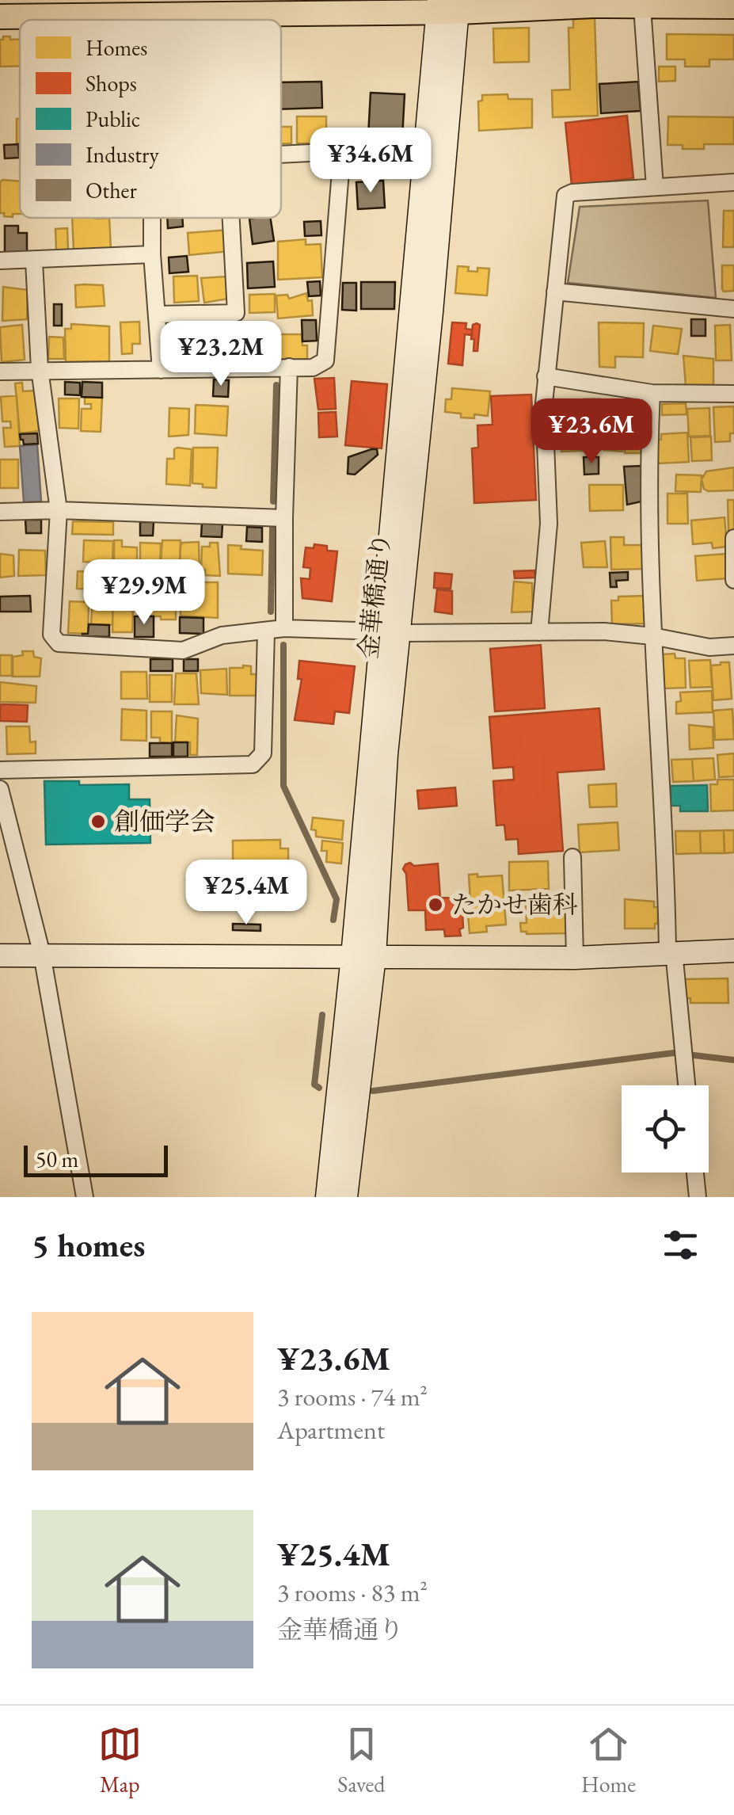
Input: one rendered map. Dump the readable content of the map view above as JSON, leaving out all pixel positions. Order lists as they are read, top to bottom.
{
  "streets": {
    "street": ["金華橋通り"]
  },
  "places": ["創価学会", "たかせ歯科"],
  "legend": [
    "Homes",
    "Shops",
    "Public",
    "Industry",
    "Other"
  ],
  "scale_bar": "50 m",
  "page": {
    "price": [
      "¥34.6M",
      "¥23.2M",
      "¥23.6M",
      "¥29.9M",
      "¥25.4M"
    ],
    "scale": "50 m",
    "heading": "5 homes",
    "list": [
      {
        "name": "¥23.6M",
        "note": "3 rooms · 74 m² · Apartment"
      },
      {
        "name": "¥25.4M",
        "note": "3 rooms · 83 m² · 金華橋通り"
      }
    ],
    "tabs": ["Map", "Saved", "Home"]
  }
}
